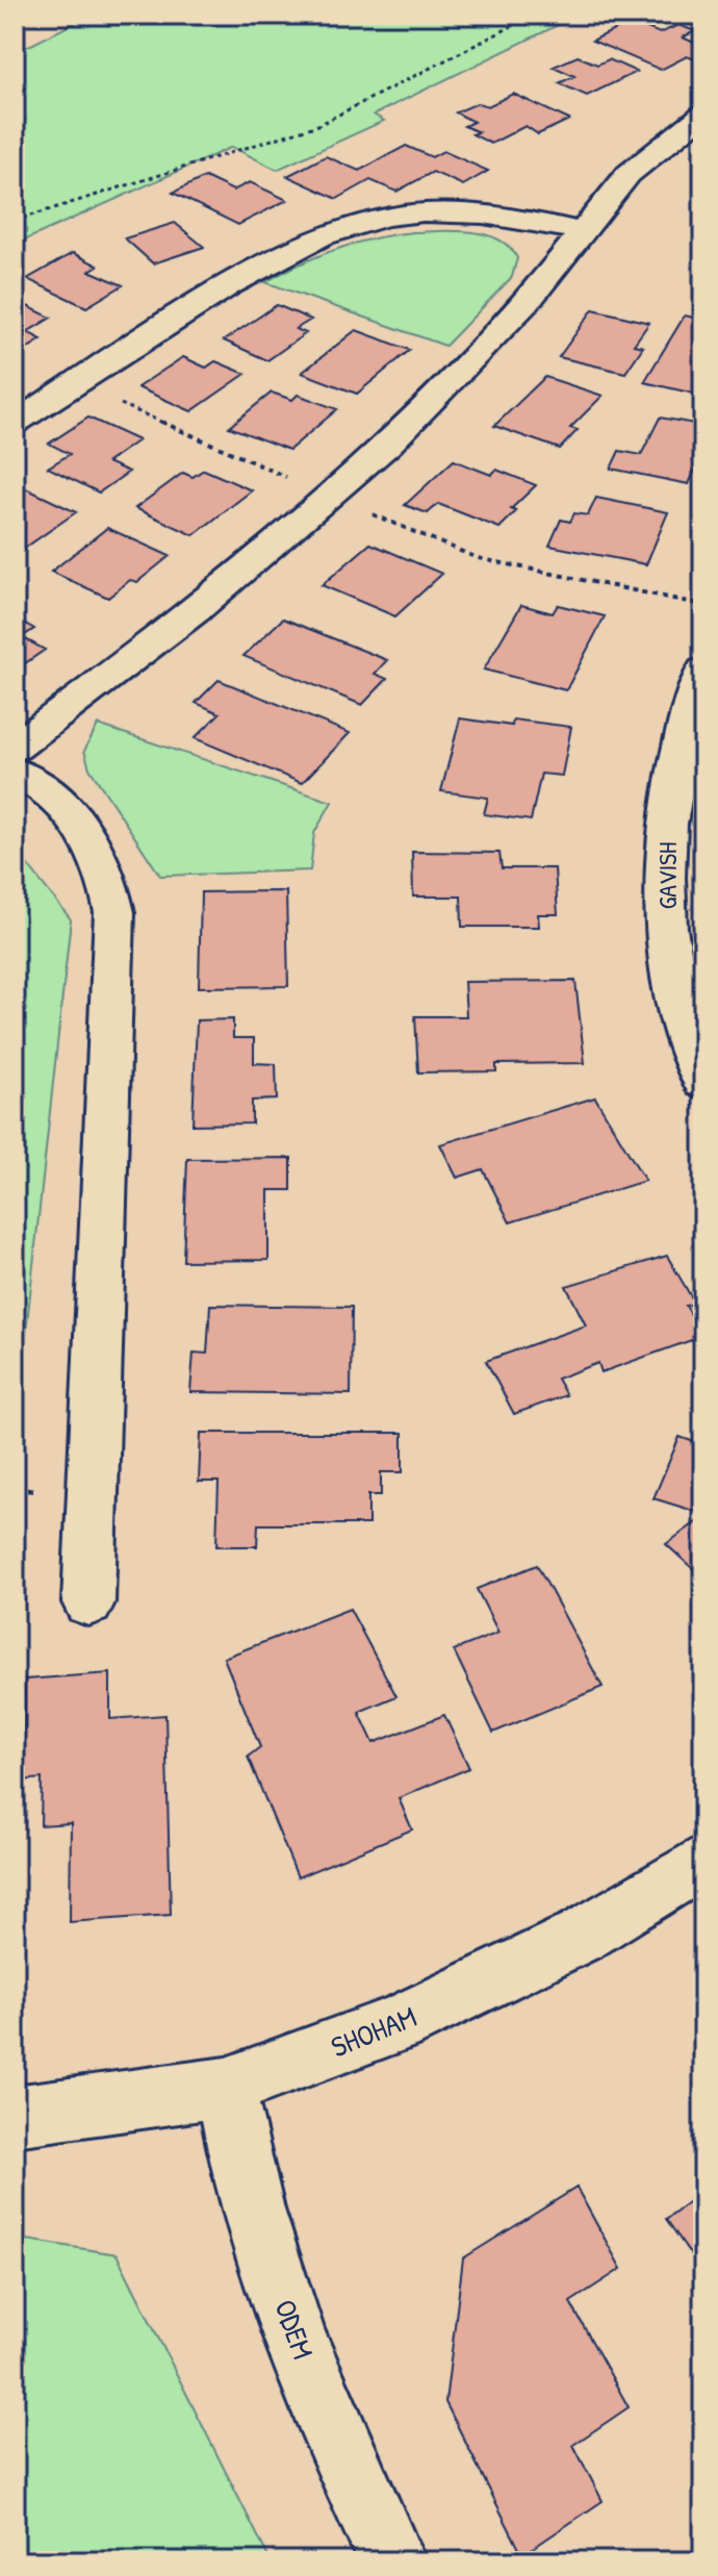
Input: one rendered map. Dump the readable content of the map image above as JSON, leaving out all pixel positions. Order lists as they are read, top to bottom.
{
  "streets": {
    "street": ["GAVISH", "SHOHAM", "ODEM"]
  },
  "crossings": [
    ["SHOHAM", "ODEM"]
  ]
}
